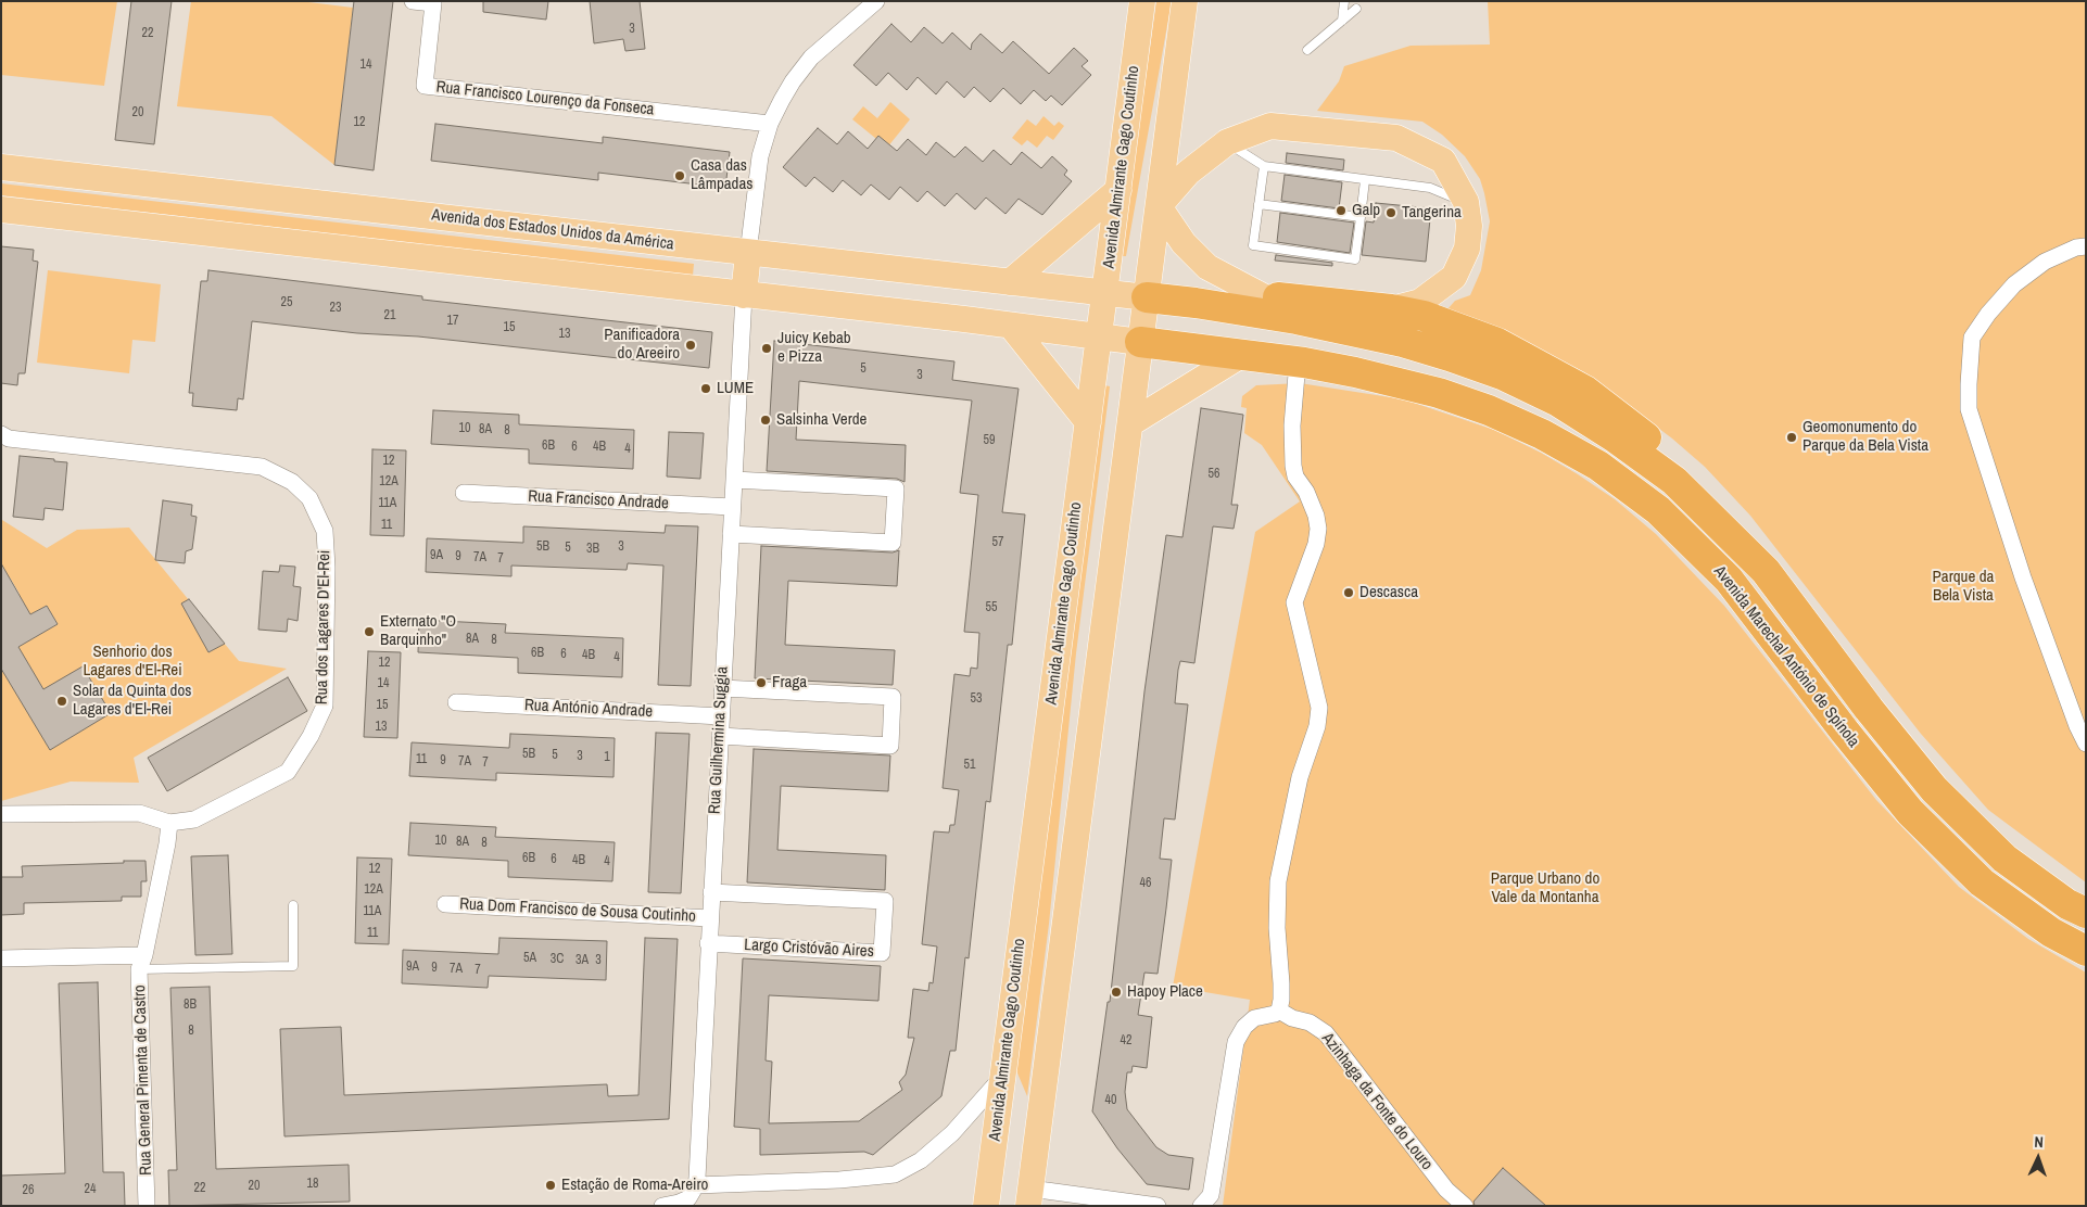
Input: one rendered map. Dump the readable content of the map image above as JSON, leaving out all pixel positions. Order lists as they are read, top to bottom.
{
  "streets": {
    "highway": ["Avenida Marechal António de Spínola"],
    "main road": ["Avenida Almirante Gago Coutinho", "Avenida dos Estados Unidos da América"],
    "street": [
      "Rua Francisco Lourenço da Fonseca",
      "Rua Francisco Andrade",
      "Rua dos Lagares D'El-Rei",
      "Rua António Andrade",
      "Rua Guilhermina Suggia",
      "Rua Dom Francisco de Sousa Coutinho",
      "Largo Cristóvão Aires",
      "Rua General Pimenta de Castro",
      "Azinhaga da Fonte do Louro"
    ]
  },
  "crossings": [
    ["Avenida Almirante Gago Coutinho", "Avenida dos Estados Unidos da América"],
    ["Avenida dos Estados Unidos da América", "Avenida Marechal António de Spínola"],
    ["Rua Francisco Andrade", "Rua Guilhermina Suggia"],
    ["Rua dos Lagares D'El-Rei", "Rua General Pimenta de Castro"],
    ["Rua António Andrade", "Rua Guilhermina Suggia"],
    ["Rua Guilhermina Suggia", "Rua Dom Francisco de Sousa Coutinho"],
    ["Rua Guilhermina Suggia", "Largo Cristóvão Aires"]
  ],
  "parks": ["Parque da Bela Vista", "Senhorio dos Lagares d'El-Rei", "Parque Urbano do Vale da Montanha"],
  "places": [
    "Casa das Lâmpadas",
    "Galp",
    "Tangerina",
    "Panificadora do Areeiro",
    "Juicy Kebab e Pizza",
    "LUME",
    "Salsinha Verde",
    "Geomonumento do Parque da Bela Vista",
    "Descasca",
    "Externato \"O Barquinho\"",
    "Fraga",
    "Solar da Quinta dos Lagares d'El-Rei",
    "Hapoy Place",
    "Estação de Roma-Areiro"
  ],
  "house_numbers": [
    "3",
    "22",
    "14",
    "20",
    "12",
    "25",
    "23",
    "21",
    "17",
    "15",
    "13",
    "5",
    "3",
    "10",
    "8A",
    "8",
    "59",
    "6B",
    "6",
    "4B",
    "4",
    "12",
    "56",
    "12A",
    "11A",
    "11",
    "57",
    "5B",
    "3",
    "5",
    "3B",
    "9A",
    "9",
    "7A",
    "7",
    "55",
    "8A",
    "8",
    "6B",
    "6",
    "4B",
    "4",
    "12",
    "14",
    "53",
    "15",
    "13",
    "5B",
    "5",
    "3",
    "1",
    "11",
    "9",
    "7A",
    "7",
    "51",
    "10",
    "8A",
    "8",
    "6B",
    "6",
    "4B",
    "4",
    "12",
    "46",
    "12A",
    "11A",
    "11",
    "5A",
    "3C",
    "3A",
    "3",
    "9A",
    "9",
    "7A",
    "7",
    "8B",
    "8",
    "42",
    "40",
    "18",
    "20",
    "22",
    "24",
    "26"
  ],
  "north": "top"
}
